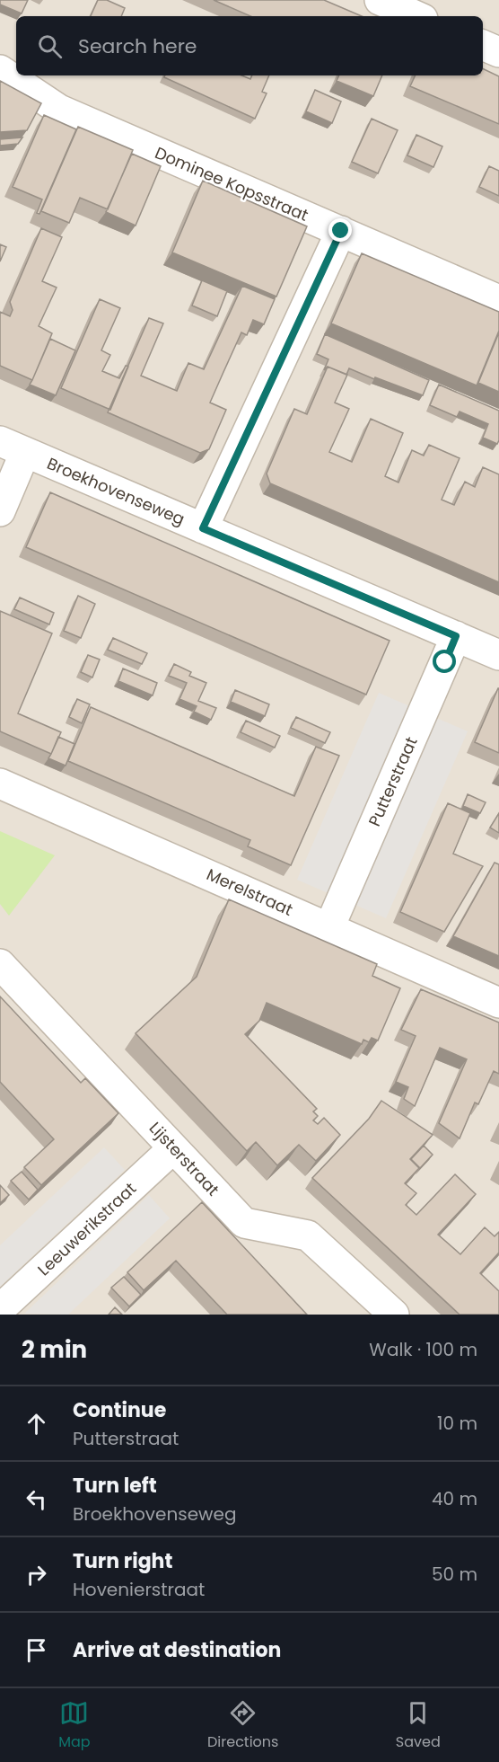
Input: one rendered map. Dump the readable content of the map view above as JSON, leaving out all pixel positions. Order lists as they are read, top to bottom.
{
  "streets": {
    "street": [
      "Dominee Kopsstraat",
      "Broekhovenseweg",
      "Putterstraat",
      "Merelstraat",
      "Lijsterstraat",
      "Leeuwerikstraat"
    ]
  },
  "crossings": [
    ["Broekhovenseweg", "Putterstraat"],
    ["Putterstraat", "Merelstraat"],
    ["Lijsterstraat", "Leeuwerikstraat"]
  ],
  "page": {
    "search": "Search here",
    "heading": ["2 min", "Walk · 100 m"],
    "list": [
      ["Continue", "Putterstraat", "10 m"],
      ["Turn left", "Broekhovenseweg", "40 m"],
      ["Turn right", "Hovenierstraat", "50 m"],
      "Arrive at destination"
    ],
    "nav": ["Map", "Directions", "Saved"]
  }
}
